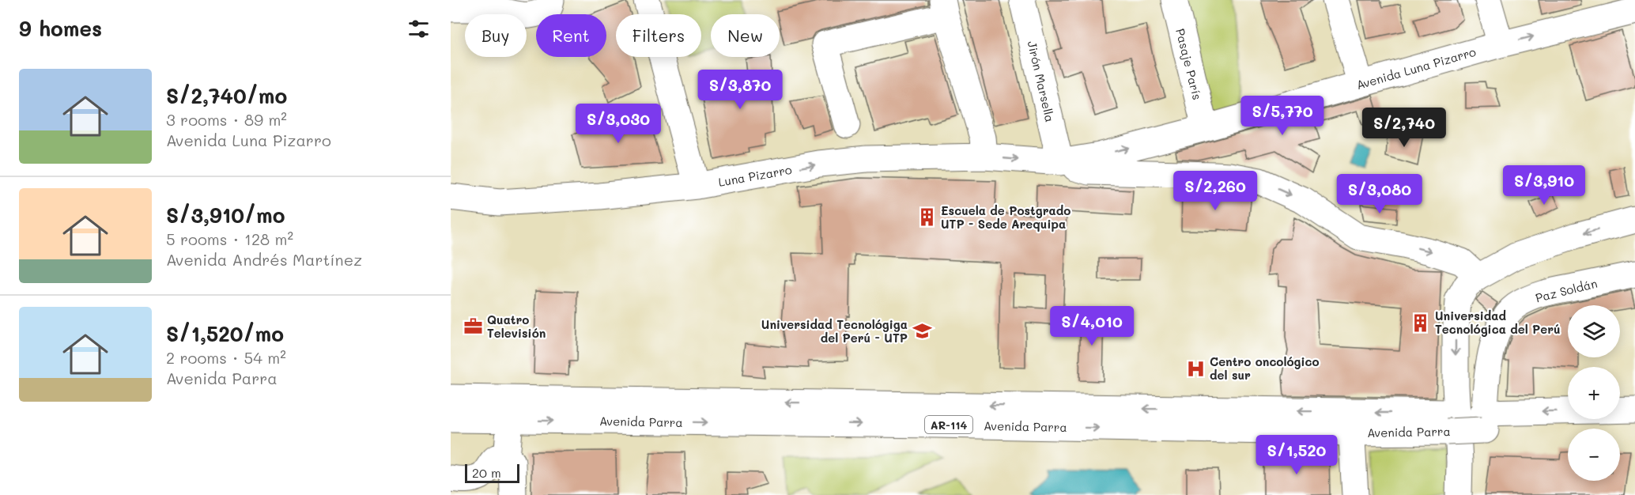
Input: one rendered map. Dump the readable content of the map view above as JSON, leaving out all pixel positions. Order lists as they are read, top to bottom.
{
  "streets": {
    "street": [
      "Pasaje París",
      "Avenida Luna Pizarro",
      "Jirón Marsella",
      "Luna Pizarro",
      "Paz Soldán",
      "Avenida Parra",
      "AR-114"
    ]
  },
  "crossings": [
    ["Pasaje París", "Avenida Luna Pizarro"],
    ["Avenida Luna Pizarro", "Jirón Marsella"],
    ["Avenida Luna Pizarro", "Luna Pizarro"],
    ["Jirón Marsella", "Luna Pizarro"],
    ["Paz Soldán", "Avenida Parra"],
    ["Paz Soldán", "AR-114"],
    ["Avenida Parra", "AR-114"]
  ],
  "one_way": ["Luna Pizarro"],
  "places": {
    "building": ["Escuela de Postgrado UTP - Sede Arequipa", "Universidad Tecnológica del Perú"],
    "office": ["Quatro Televisión"],
    "school or university": ["Universidad Tecnológiga del Perú - UTP"],
    "hospital": ["Centro oncológico del sur"]
  },
  "scale_bar": "20 m",
  "page": {
    "heading": "9 homes",
    "chip": [
      "Buy",
      "Rent",
      "Filters",
      "New"
    ],
    "list": [
      {
        "name": "S/2,740/mo",
        "note": "3 rooms · 89 m² · Avenida Luna Pizarro"
      },
      {
        "name": "S/3,910/mo",
        "note": "5 rooms · 128 m² · Avenida Andrés Martínez"
      },
      {
        "name": "S/1,520/mo",
        "note": "2 rooms · 54 m² · Avenida Parra"
      }
    ],
    "price": [
      "S/3,870",
      "S/5,770",
      "S/3,030",
      "S/2,740",
      "S/3,910",
      "S/2,260",
      "S/3,080",
      "S/4,010",
      "S/1,520"
    ],
    "map_buttons": ["+", "−"],
    "scale": "20 m"
  }
}
